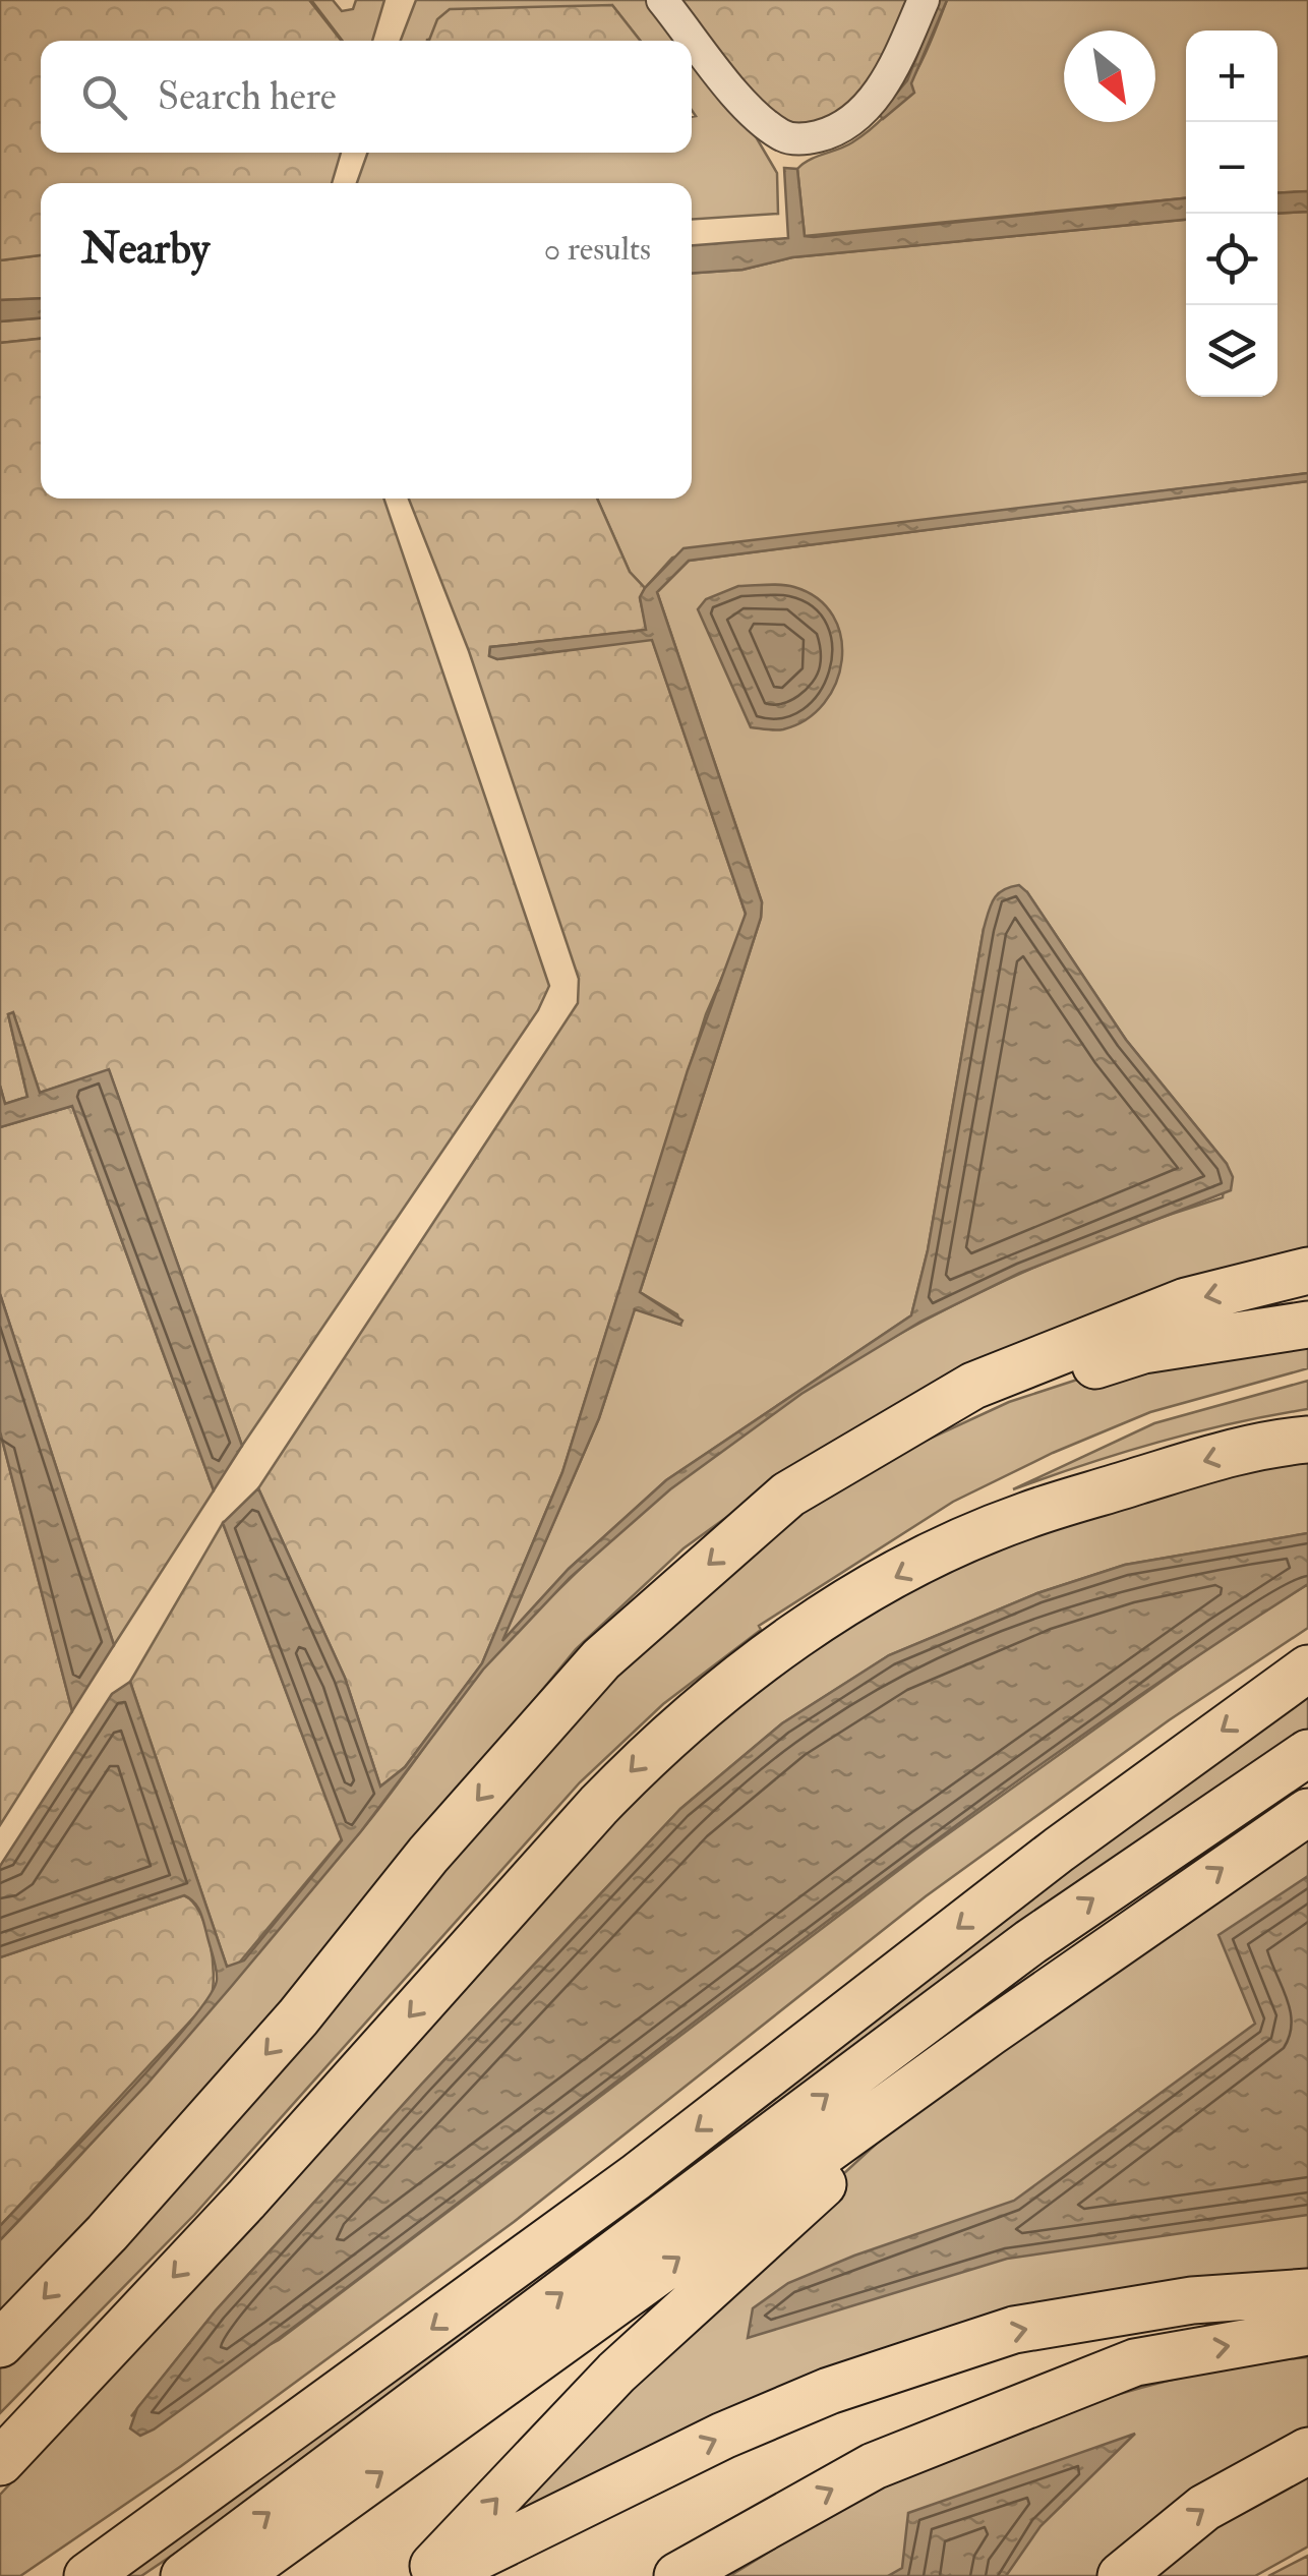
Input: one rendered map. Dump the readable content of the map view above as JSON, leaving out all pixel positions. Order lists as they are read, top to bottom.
{
  "north": "bottom right",
  "page": {
    "map_buttons": ["+", "−"],
    "search": "Search here",
    "heading": ["Nearby", "0 results"]
  }
}
